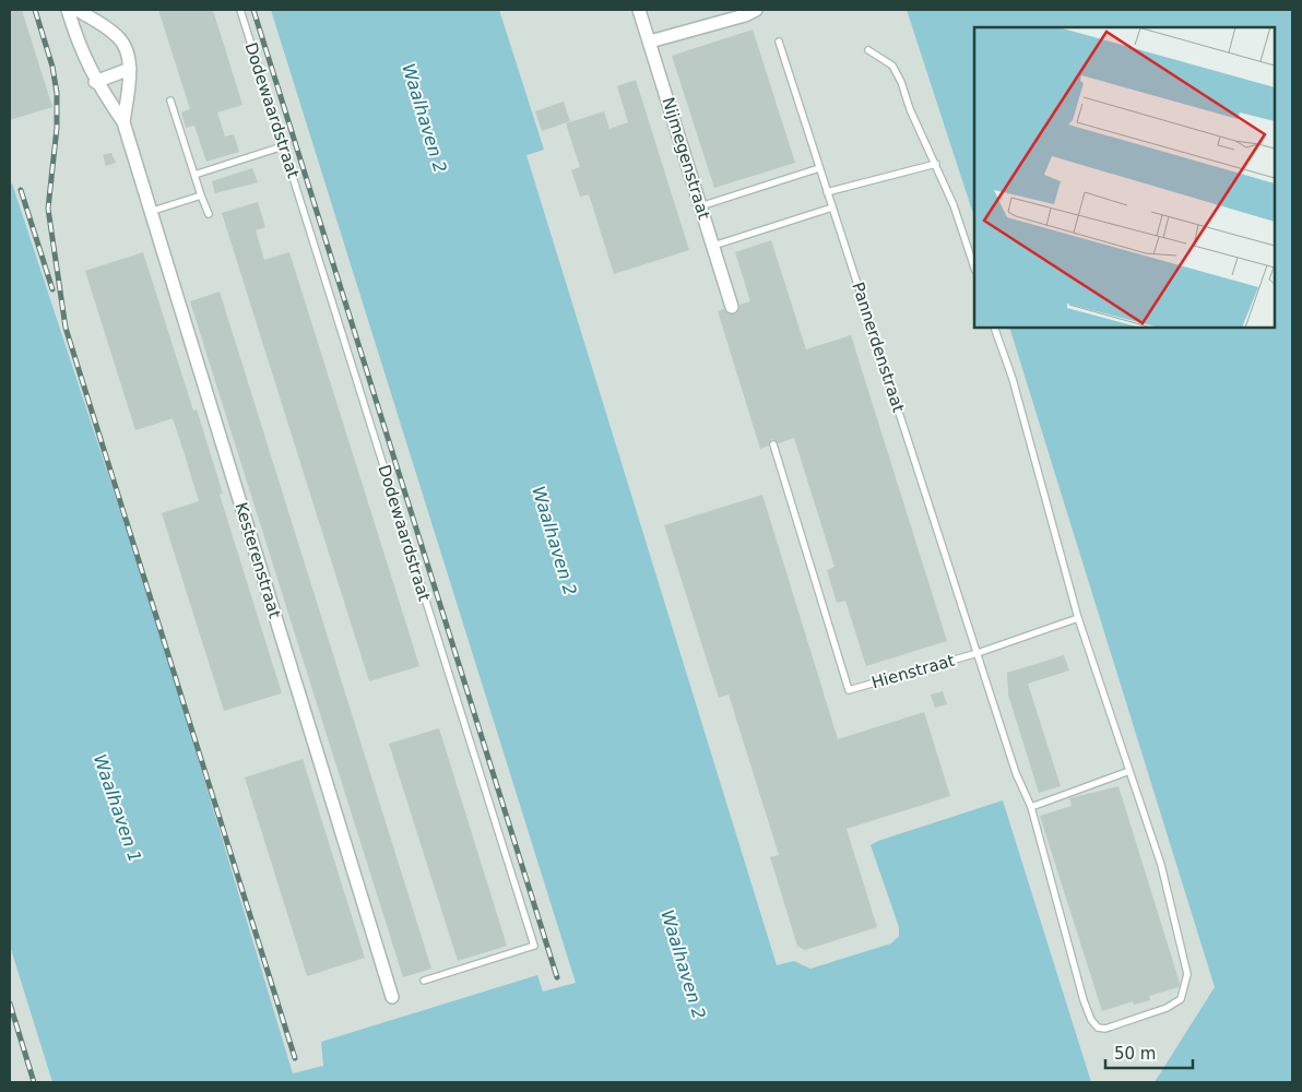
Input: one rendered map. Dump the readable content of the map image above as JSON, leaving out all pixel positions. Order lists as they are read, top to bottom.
{
  "streets": {
    "street": ["Nijmegenstraat", "Kesterenstraat"],
    "lane": ["Dodewaardstraat", "Pannerdenstraat", "Hienstraat"]
  },
  "crossings": [
    ["Pannerdenstraat", "Hienstraat"]
  ],
  "water": ["Waalhaven 2", "Waalhaven 1"],
  "scale_bar": "50 m"
}
